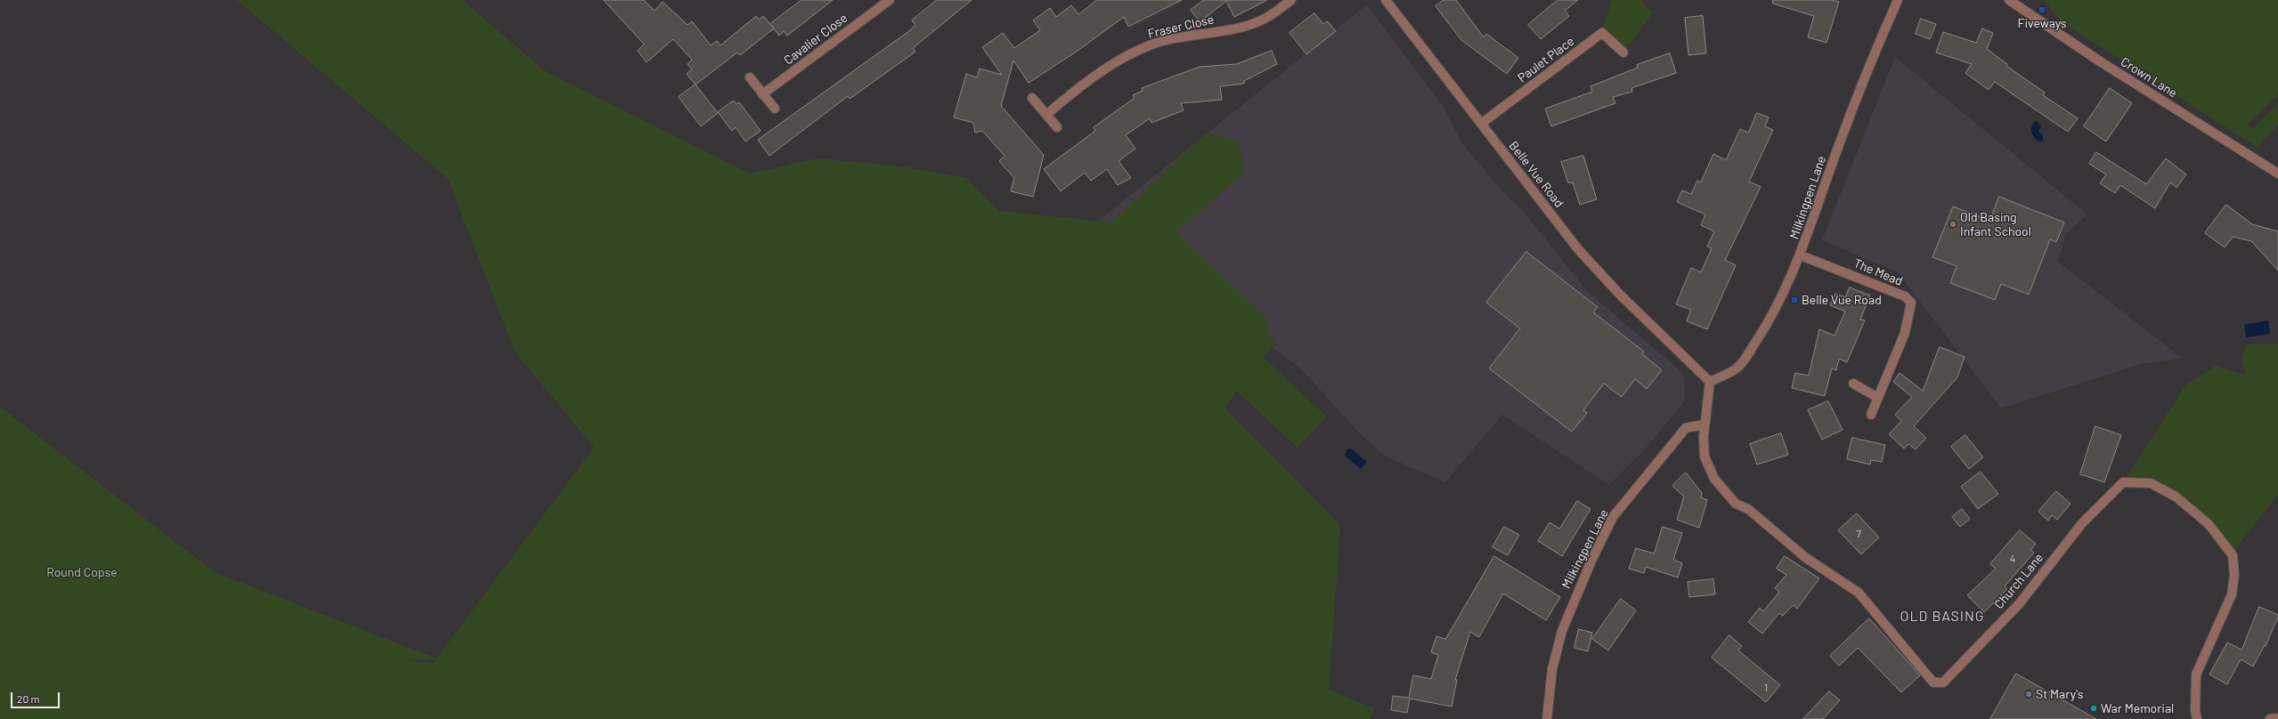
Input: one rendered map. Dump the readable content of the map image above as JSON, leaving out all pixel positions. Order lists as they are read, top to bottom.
{
  "streets": {
    "street": [
      "Fraser Close",
      "Cavalier Close",
      "Paulet Place",
      "Crown Lane",
      "Belle Vue Road",
      "Milkingpen Lane",
      "The Mead",
      "Church Lane"
    ]
  },
  "crossings": [
    ["Paulet Place", "Belle Vue Road"],
    ["Belle Vue Road", "Milkingpen Lane"],
    ["Belle Vue Road", "Church Lane"],
    ["Milkingpen Lane", "The Mead"],
    ["Milkingpen Lane", "Church Lane"]
  ],
  "districts": ["OLD BASING"],
  "parks": ["Round Copse"],
  "places": [
    "Fiveways",
    "Old Basing Infant School",
    "Belle Vue Road",
    "St Mary's",
    "War Memorial"
  ],
  "house_numbers": ["7", "4", "1"],
  "scale_bar": "20 m"
}
